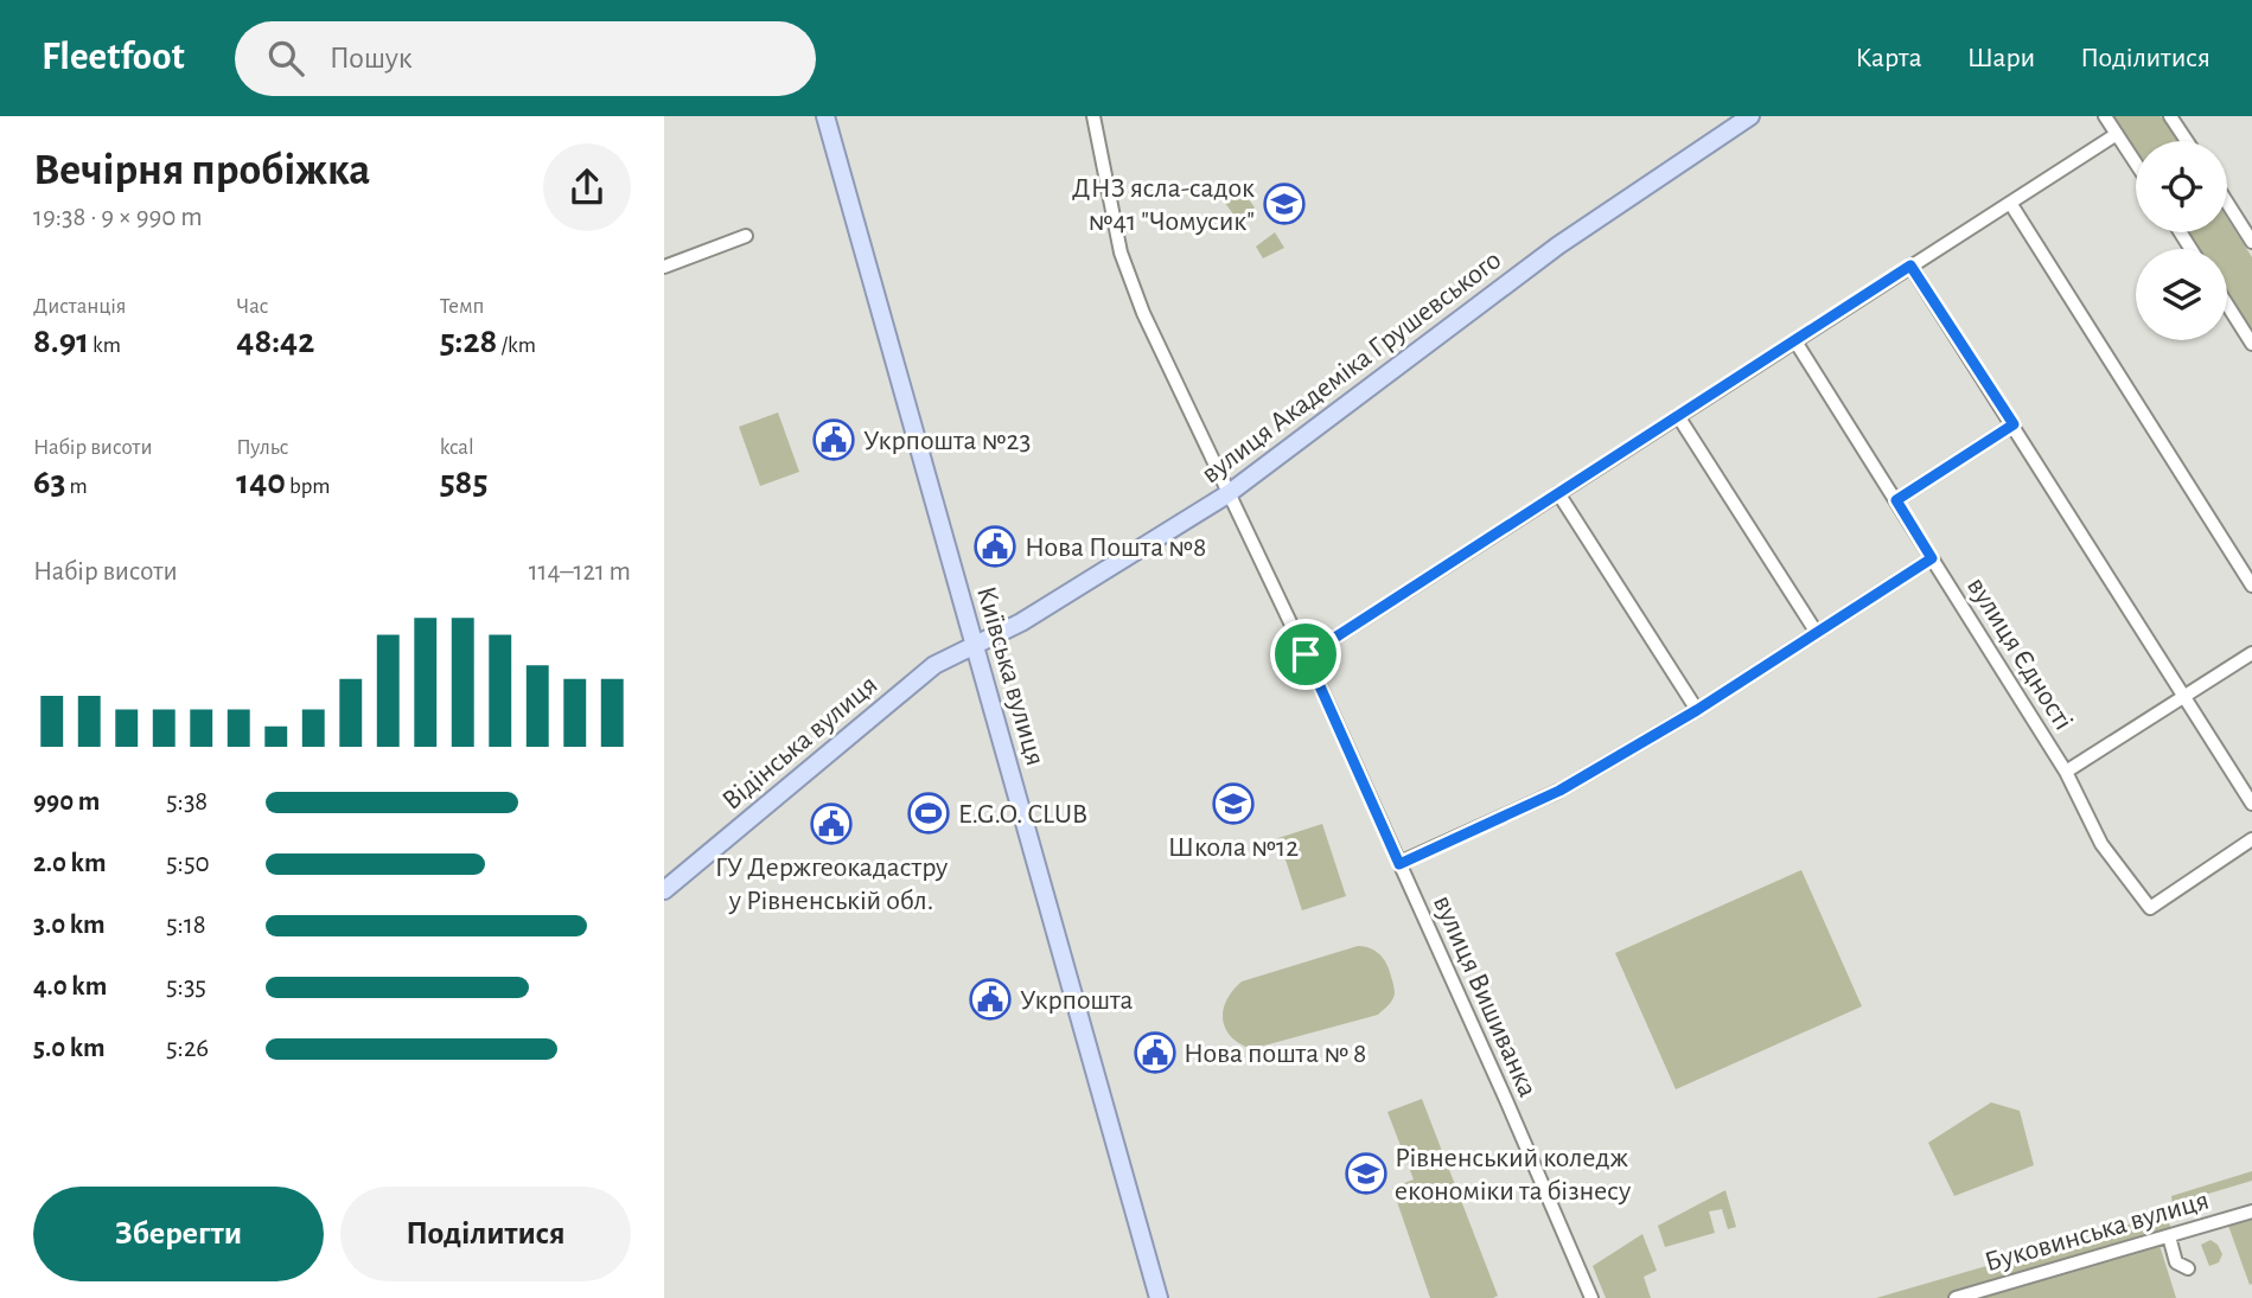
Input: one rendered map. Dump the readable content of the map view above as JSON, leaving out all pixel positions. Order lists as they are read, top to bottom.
{
  "streets": {
    "main road": ["вулиця Академіка Грушевського", "Київська вулиця", "Відінська вулиця"],
    "street": ["вулиця Єдності", "вулиця Вишиванка", "Буковинська вулиця"]
  },
  "crossings": [
    ["вулиця Академіка Грушевського", "Київська вулиця"],
    ["вулиця Академіка Грушевського", "Відінська вулиця"],
    ["вулиця Академіка Грушевського", "вулиця Вишиванка"],
    ["Київська вулиця", "Відінська вулиця"]
  ],
  "places": {
    "school or university": ["ДНЗ ясла-садок №41 \"Чомусик\"", "Школа №12", "Рівненський коледж економіки та бізнесу"],
    "public building": [
      "Укрпошта №23",
      "Нова Пошта №8",
      "ГУ Держгеокадастру у Рівненській обл.",
      "Укрпошта",
      "Нова пошта № 8"
    ],
    "sports": ["E.G.O. CLUB"]
  },
  "page": {
    "header": "Fleetfoot",
    "search": "Пошук",
    "nav": ["Карта", "Шари", "Поділитися"],
    "heading": ["Вечірня пробіжка", "19:38 · 9 × 990 m"],
    "stats": [
      ["Дистанція", "8.91 km"],
      ["Час", "48:42"],
      ["Темп", "5:28 /km"],
      ["Набір висоти", "63 m"],
      ["Пульс", "140 bpm"],
      ["kcal", "585"]
    ],
    "chart": ["Набір висоти", "114–121 m"],
    "list": [
      {
        "name": "990 m",
        "note": "5:38"
      },
      {
        "name": "2.0 km",
        "note": "5:50"
      },
      {
        "name": "3.0 km",
        "note": "5:18"
      },
      {
        "name": "4.0 km",
        "note": "5:35"
      },
      {
        "name": "5.0 km",
        "note": "5:26"
      }
    ],
    "buttons": ["Зберегти", "Поділитися"]
  }
}
